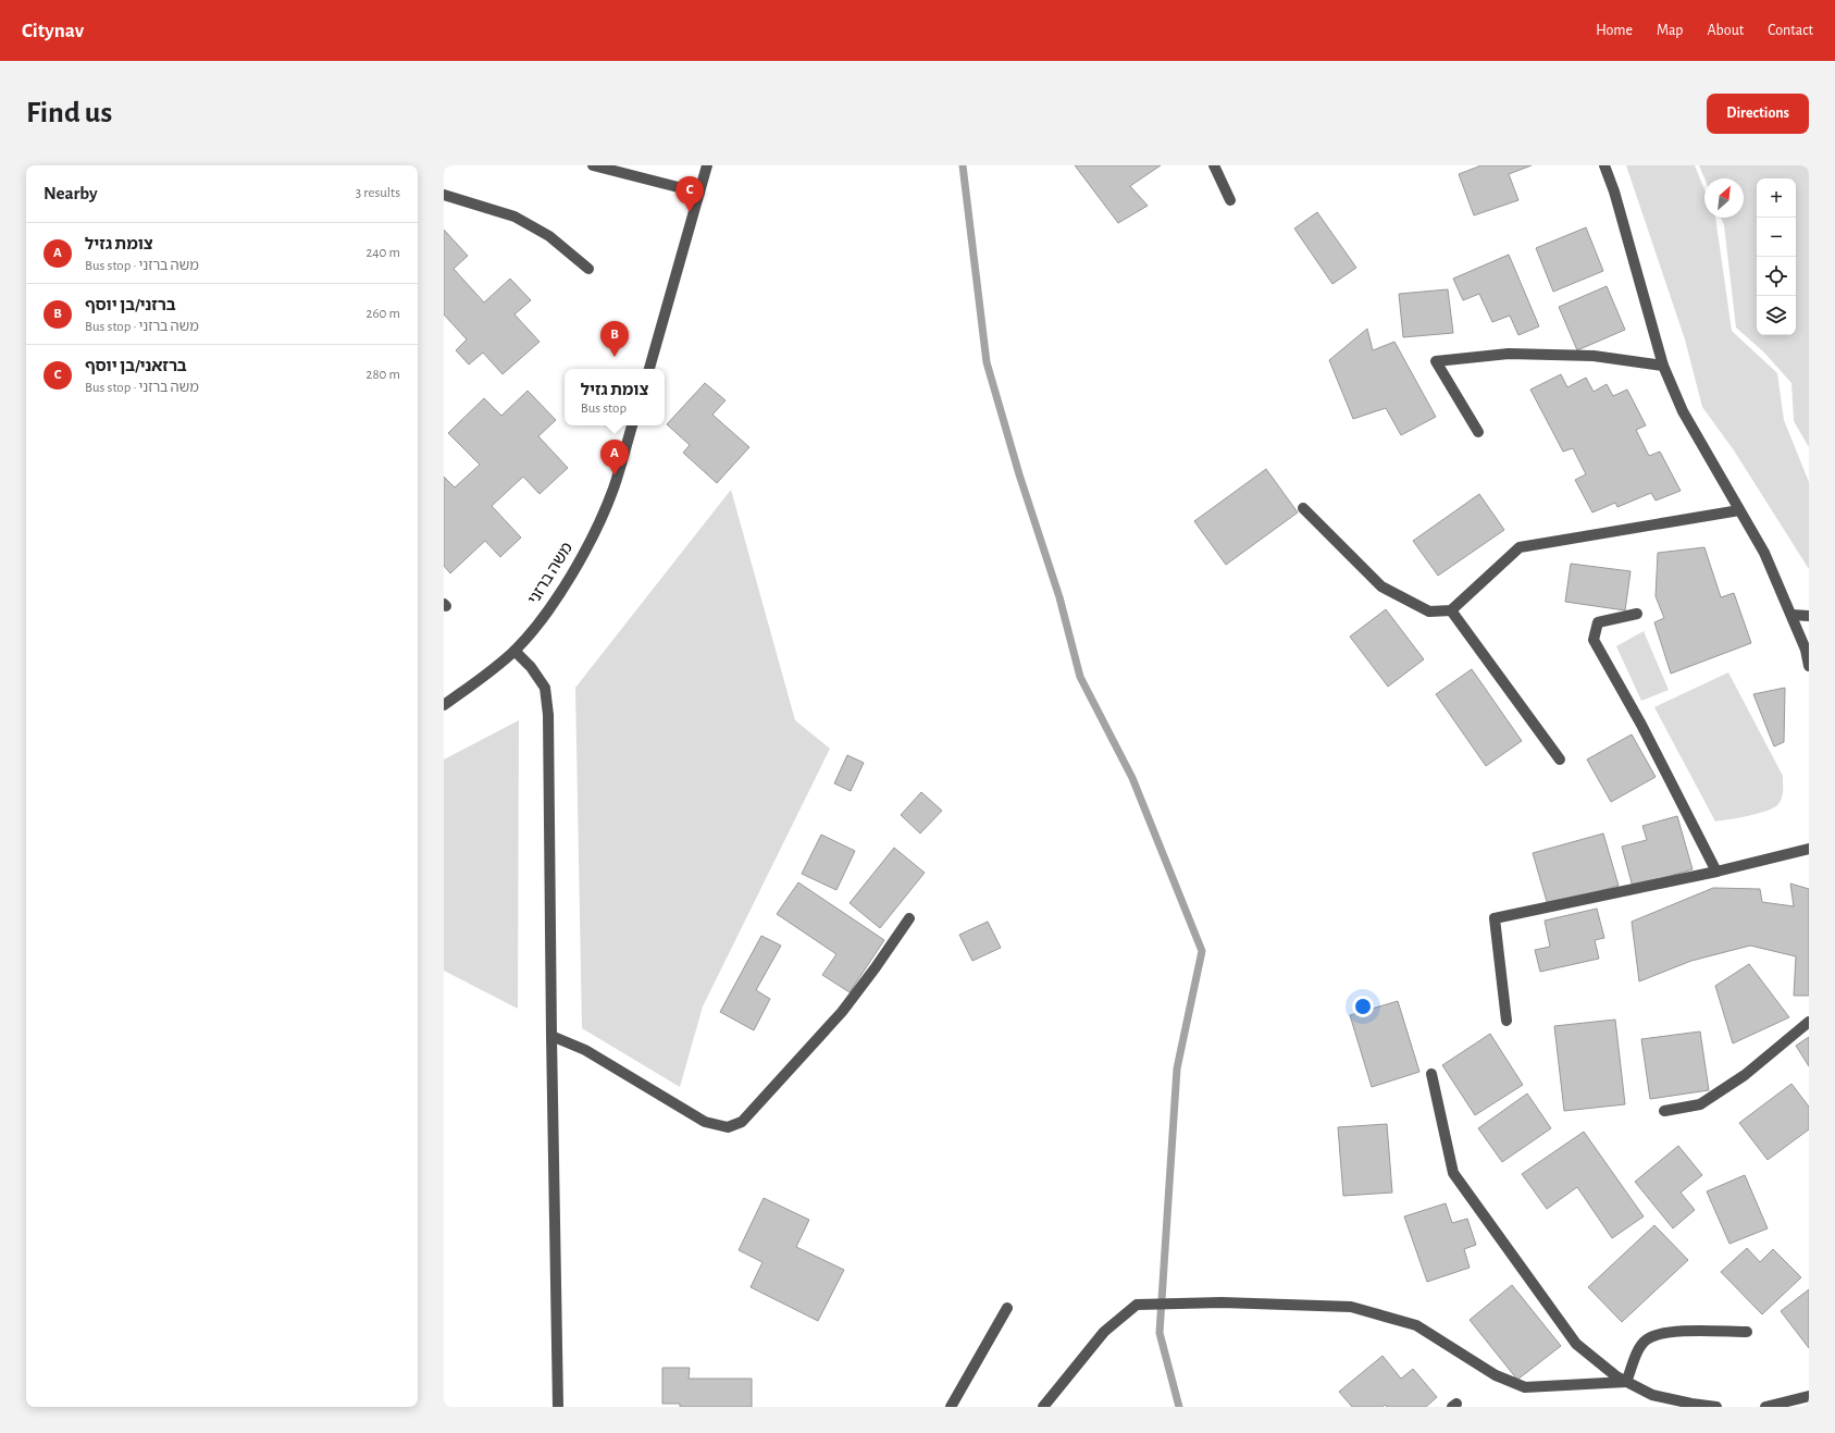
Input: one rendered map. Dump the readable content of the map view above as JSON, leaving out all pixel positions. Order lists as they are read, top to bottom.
{
  "streets": {
    "street": ["משה ברזני"]
  },
  "north": "top right",
  "page": {
    "header": "Citynav",
    "nav": [
      "Home",
      "Map",
      "About",
      "Contact"
    ],
    "buttons": "Directions",
    "title": "Find us",
    "heading": ["Nearby", "3 results"],
    "pins": ["C", "B", "A"],
    "map_buttons": ["+", "−"],
    "list": [
      {
        "mark": "A",
        "name": "צומת גזיל",
        "note": "Bus stop · משה ברזני",
        "value": "240 m"
      },
      {
        "mark": "B",
        "name": "ברזני/בן יוסף",
        "note": "Bus stop · משה ברזני",
        "value": "260 m"
      },
      {
        "mark": "C",
        "name": "ברזאני/בן יוסף",
        "note": "Bus stop · משה ברזני",
        "value": "280 m"
      }
    ],
    "popup": ["צומת גזיל", "Bus stop"]
  }
}
